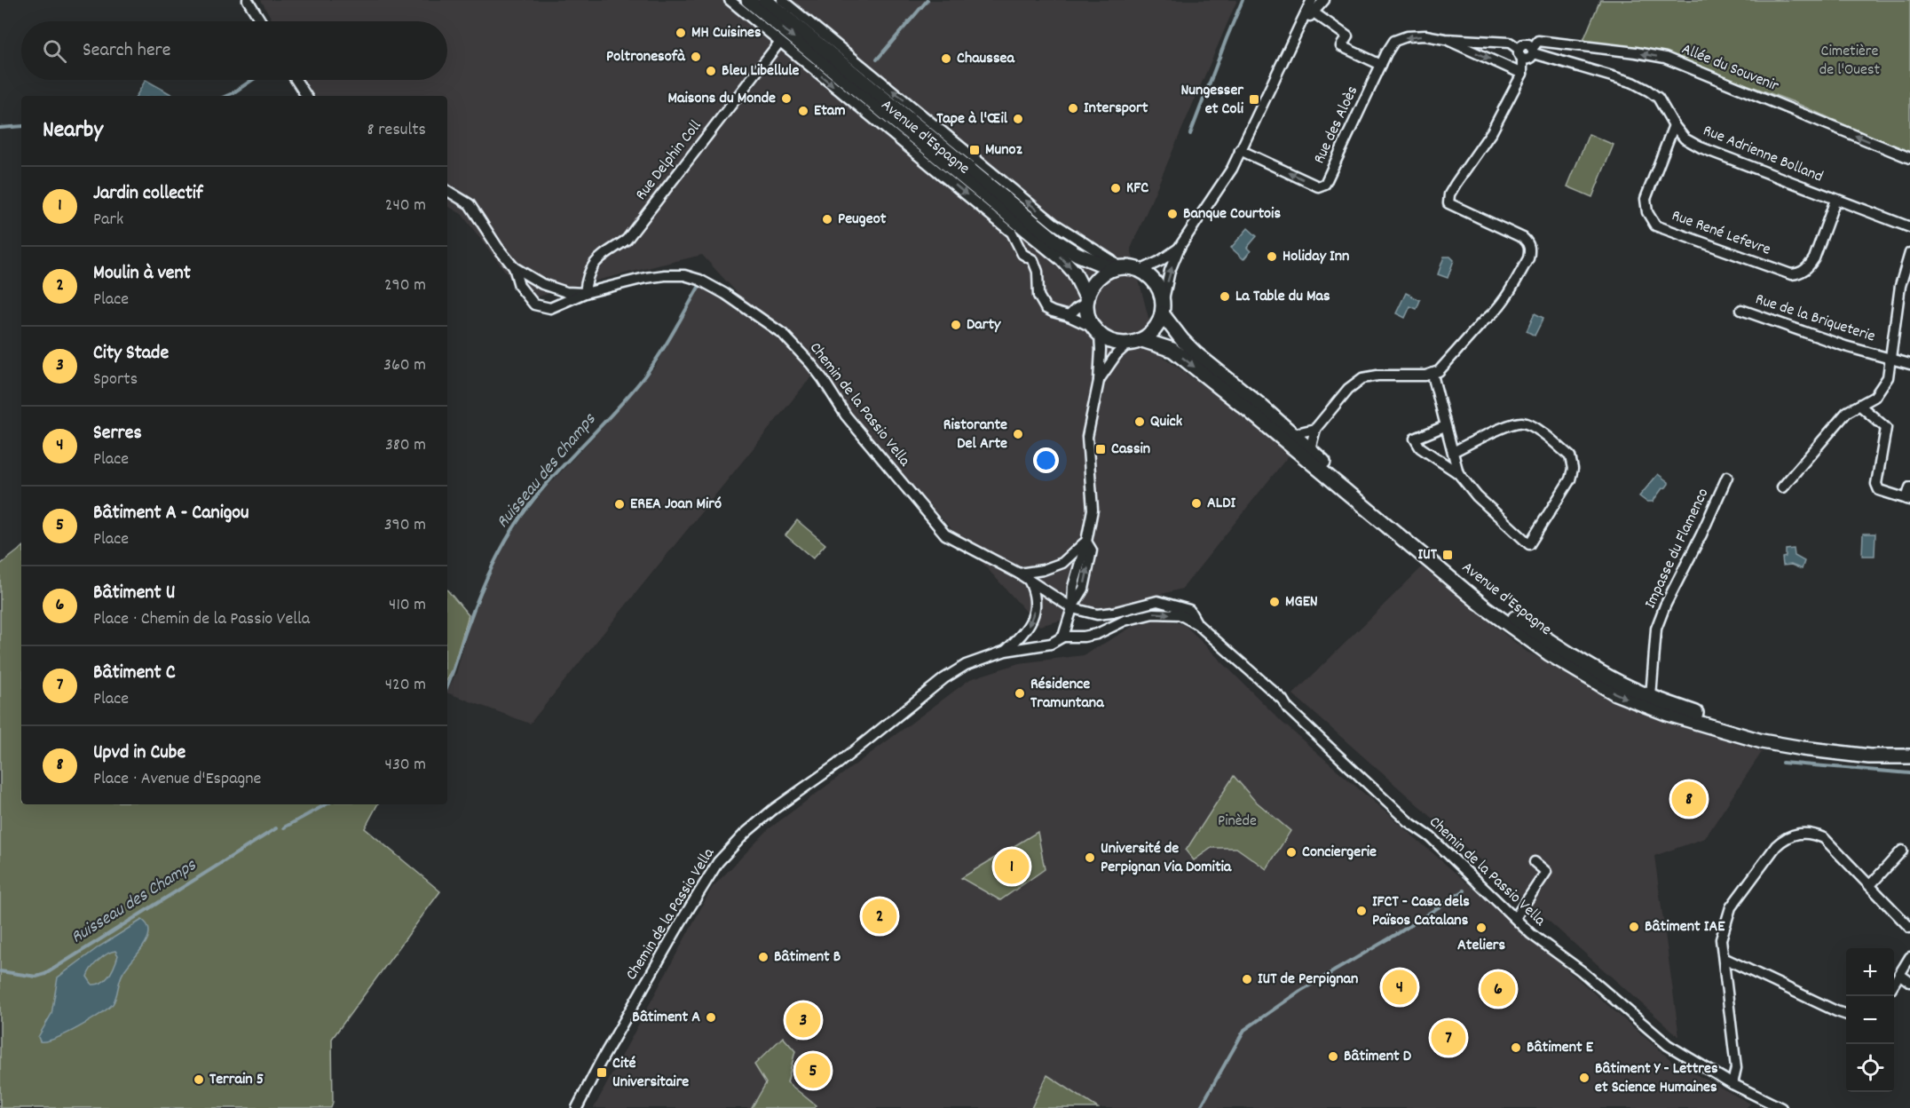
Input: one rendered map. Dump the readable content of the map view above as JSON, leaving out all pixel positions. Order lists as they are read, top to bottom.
{
  "streets": {
    "main road": ["Avenue d'Espagne"],
    "street": [
      "Allée du Souvenir",
      "Rue des Aloès",
      "Rue Adrienne Bolland",
      "Rue Delphin Coll",
      "Rue René Lefevre",
      "Rue de la Briqueterie",
      "Chemin de la Passio Vella",
      "Impasse du Flamenco"
    ]
  },
  "crossings": [
    ["Allée du Souvenir", "Rue des Aloès"],
    ["Allée du Souvenir", "Rue Adrienne Bolland"],
    ["Rue des Aloès", "Rue Adrienne Bolland"],
    ["Avenue d'Espagne", "Rue Delphin Coll"],
    ["Avenue d'Espagne", "Impasse du Flamenco"],
    ["Rue Adrienne Bolland", "Rue René Lefevre"],
    ["Rue Delphin Coll", "Chemin de la Passio Vella"]
  ],
  "one_way": ["Allée du Souvenir"],
  "water": ["Ruisseau des Champs"],
  "parks": ["Cimetière de l'Ouest", "Pinède"],
  "places": {
    "other": [
      "MH Cuisines",
      "Poltronesofà",
      "Chaussea",
      "Bleu Libellule",
      "Maisons du Monde",
      "Intersport",
      "Etam",
      "Tape à l'Œil",
      "KFC",
      "Banque Courtois",
      "Peugeot",
      "Holiday Inn",
      "La Table du Mas",
      "Darty",
      "Quick",
      "Ristorante Del Arte",
      "ALDI",
      "EREA Joan Miró",
      "MGEN",
      "Résidence Tramuntana",
      "Conciergerie",
      "Université de Perpignan Via Domitia",
      "IFCT - Casa dels Països Catalans",
      "Bâtiment IAE",
      "Ateliers",
      "Bâtiment B",
      "IUT de Perpignan",
      "Bâtiment A",
      "Bâtiment E",
      "Bâtiment D",
      "Bâtiment Y - Lettres et Science Humaines",
      "Terrain 5"
    ],
    "transit": [
      "Nungesser et Coli",
      "Munoz",
      "Cassin",
      "IUT",
      "Cité Universitaire"
    ]
  },
  "page": {
    "search": "Search here",
    "heading": ["Nearby", "8 results"],
    "list": [
      {
        "mark": "1",
        "name": "Jardin collectif",
        "note": "Park",
        "value": "240 m"
      },
      {
        "mark": "2",
        "name": "Moulin à vent",
        "note": "Place",
        "value": "290 m"
      },
      {
        "mark": "3",
        "name": "City Stade",
        "note": "Sports",
        "value": "360 m"
      },
      {
        "mark": "4",
        "name": "Serres",
        "note": "Place",
        "value": "380 m"
      },
      {
        "mark": "5",
        "name": "Bâtiment A - Canigou",
        "note": "Place",
        "value": "390 m"
      },
      {
        "mark": "6",
        "name": "Bâtiment U",
        "note": "Place · Chemin de la Passio Vella",
        "value": "410 m"
      },
      {
        "mark": "7",
        "name": "Bâtiment C",
        "note": "Place",
        "value": "420 m"
      },
      {
        "mark": "8",
        "name": "Upvd in Cube",
        "note": "Place · Avenue d'Espagne",
        "value": "430 m"
      }
    ],
    "pins": [
      "8",
      "1",
      "2",
      "4",
      "6",
      "3",
      "7",
      "5"
    ],
    "map_buttons": ["+", "−"]
  }
}
